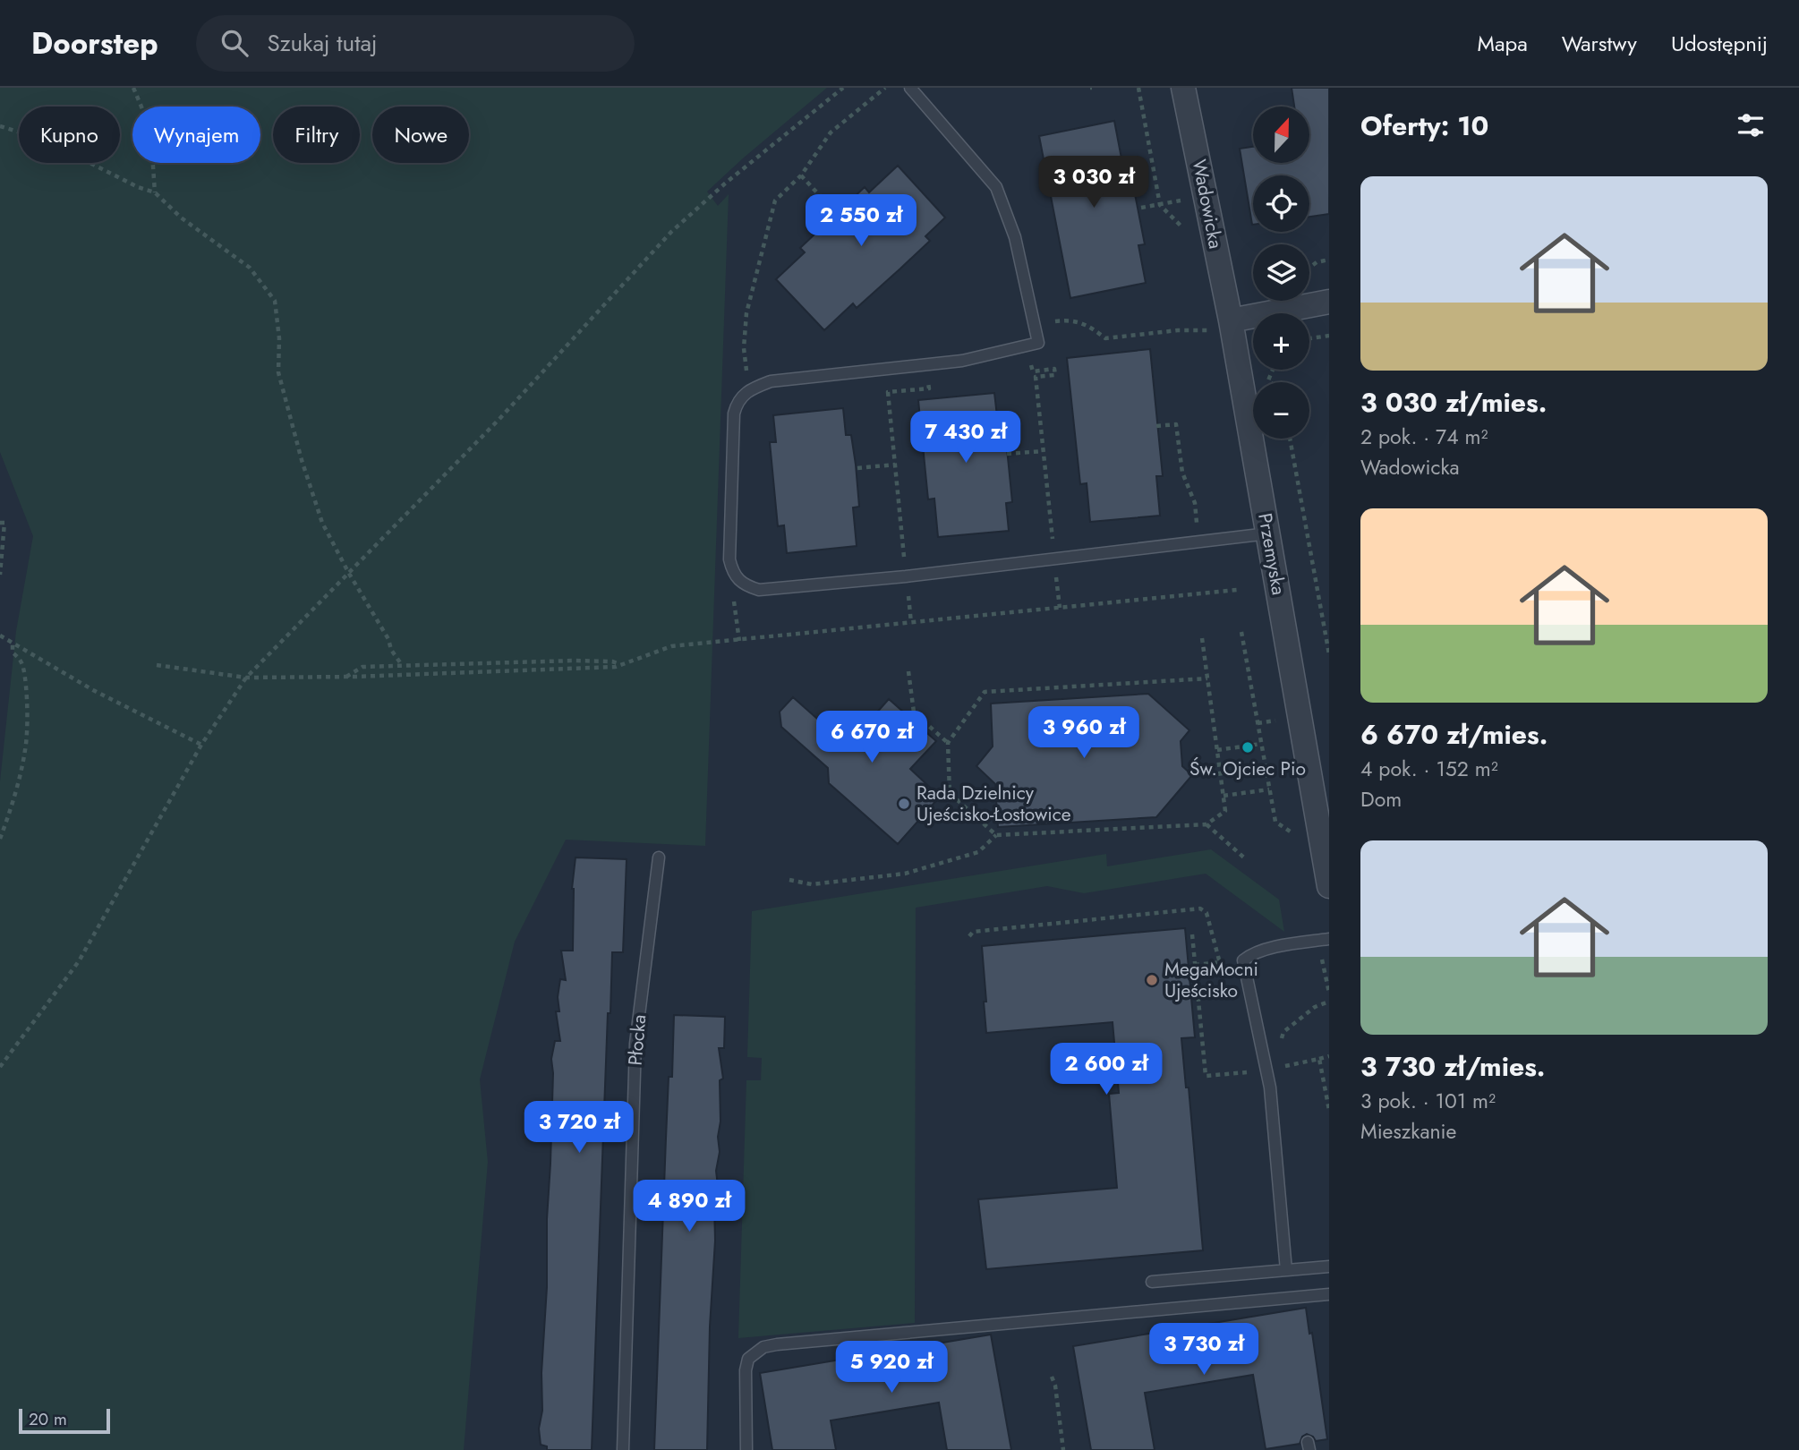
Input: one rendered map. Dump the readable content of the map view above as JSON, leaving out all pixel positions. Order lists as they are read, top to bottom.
{
  "streets": {
    "street": ["Wadowicka", "Przemyska"],
    "lane": ["Płocka"]
  },
  "crossings": [
    ["Wadowicka", "Przemyska"]
  ],
  "places": ["Św. Ojciec Pio", "Rada Dzielnicy Ujeścisko-Łostowice", "MegaMocni Ujeścisko"],
  "scale_bar": "20 m",
  "north": "top",
  "page": {
    "header": "Doorstep",
    "search": "Szukaj tutaj",
    "nav": ["Mapa", "Warstwy", "Udostępnij"],
    "heading": "Oferty: 10",
    "map_buttons": ["+", "−"],
    "chip": [
      "Kupno",
      "Wynajem",
      "Filtry",
      "Nowe"
    ],
    "price": [
      "3 030 zł",
      "2 550 zł",
      "7 430 zł",
      "3 960 zł",
      "6 670 zł",
      "2 600 zł",
      "3 720 zł",
      "4 890 zł",
      "3 730 zł",
      "5 920 zł"
    ],
    "list": [
      {
        "name": "3 030 zł/mies.",
        "note": "2 pok. · 74 m² · Wadowicka"
      },
      {
        "name": "6 670 zł/mies.",
        "note": "4 pok. · 152 m² · Dom"
      },
      {
        "name": "3 730 zł/mies.",
        "note": "3 pok. · 101 m² · Mieszkanie"
      }
    ],
    "scale": "20 m"
  }
}
